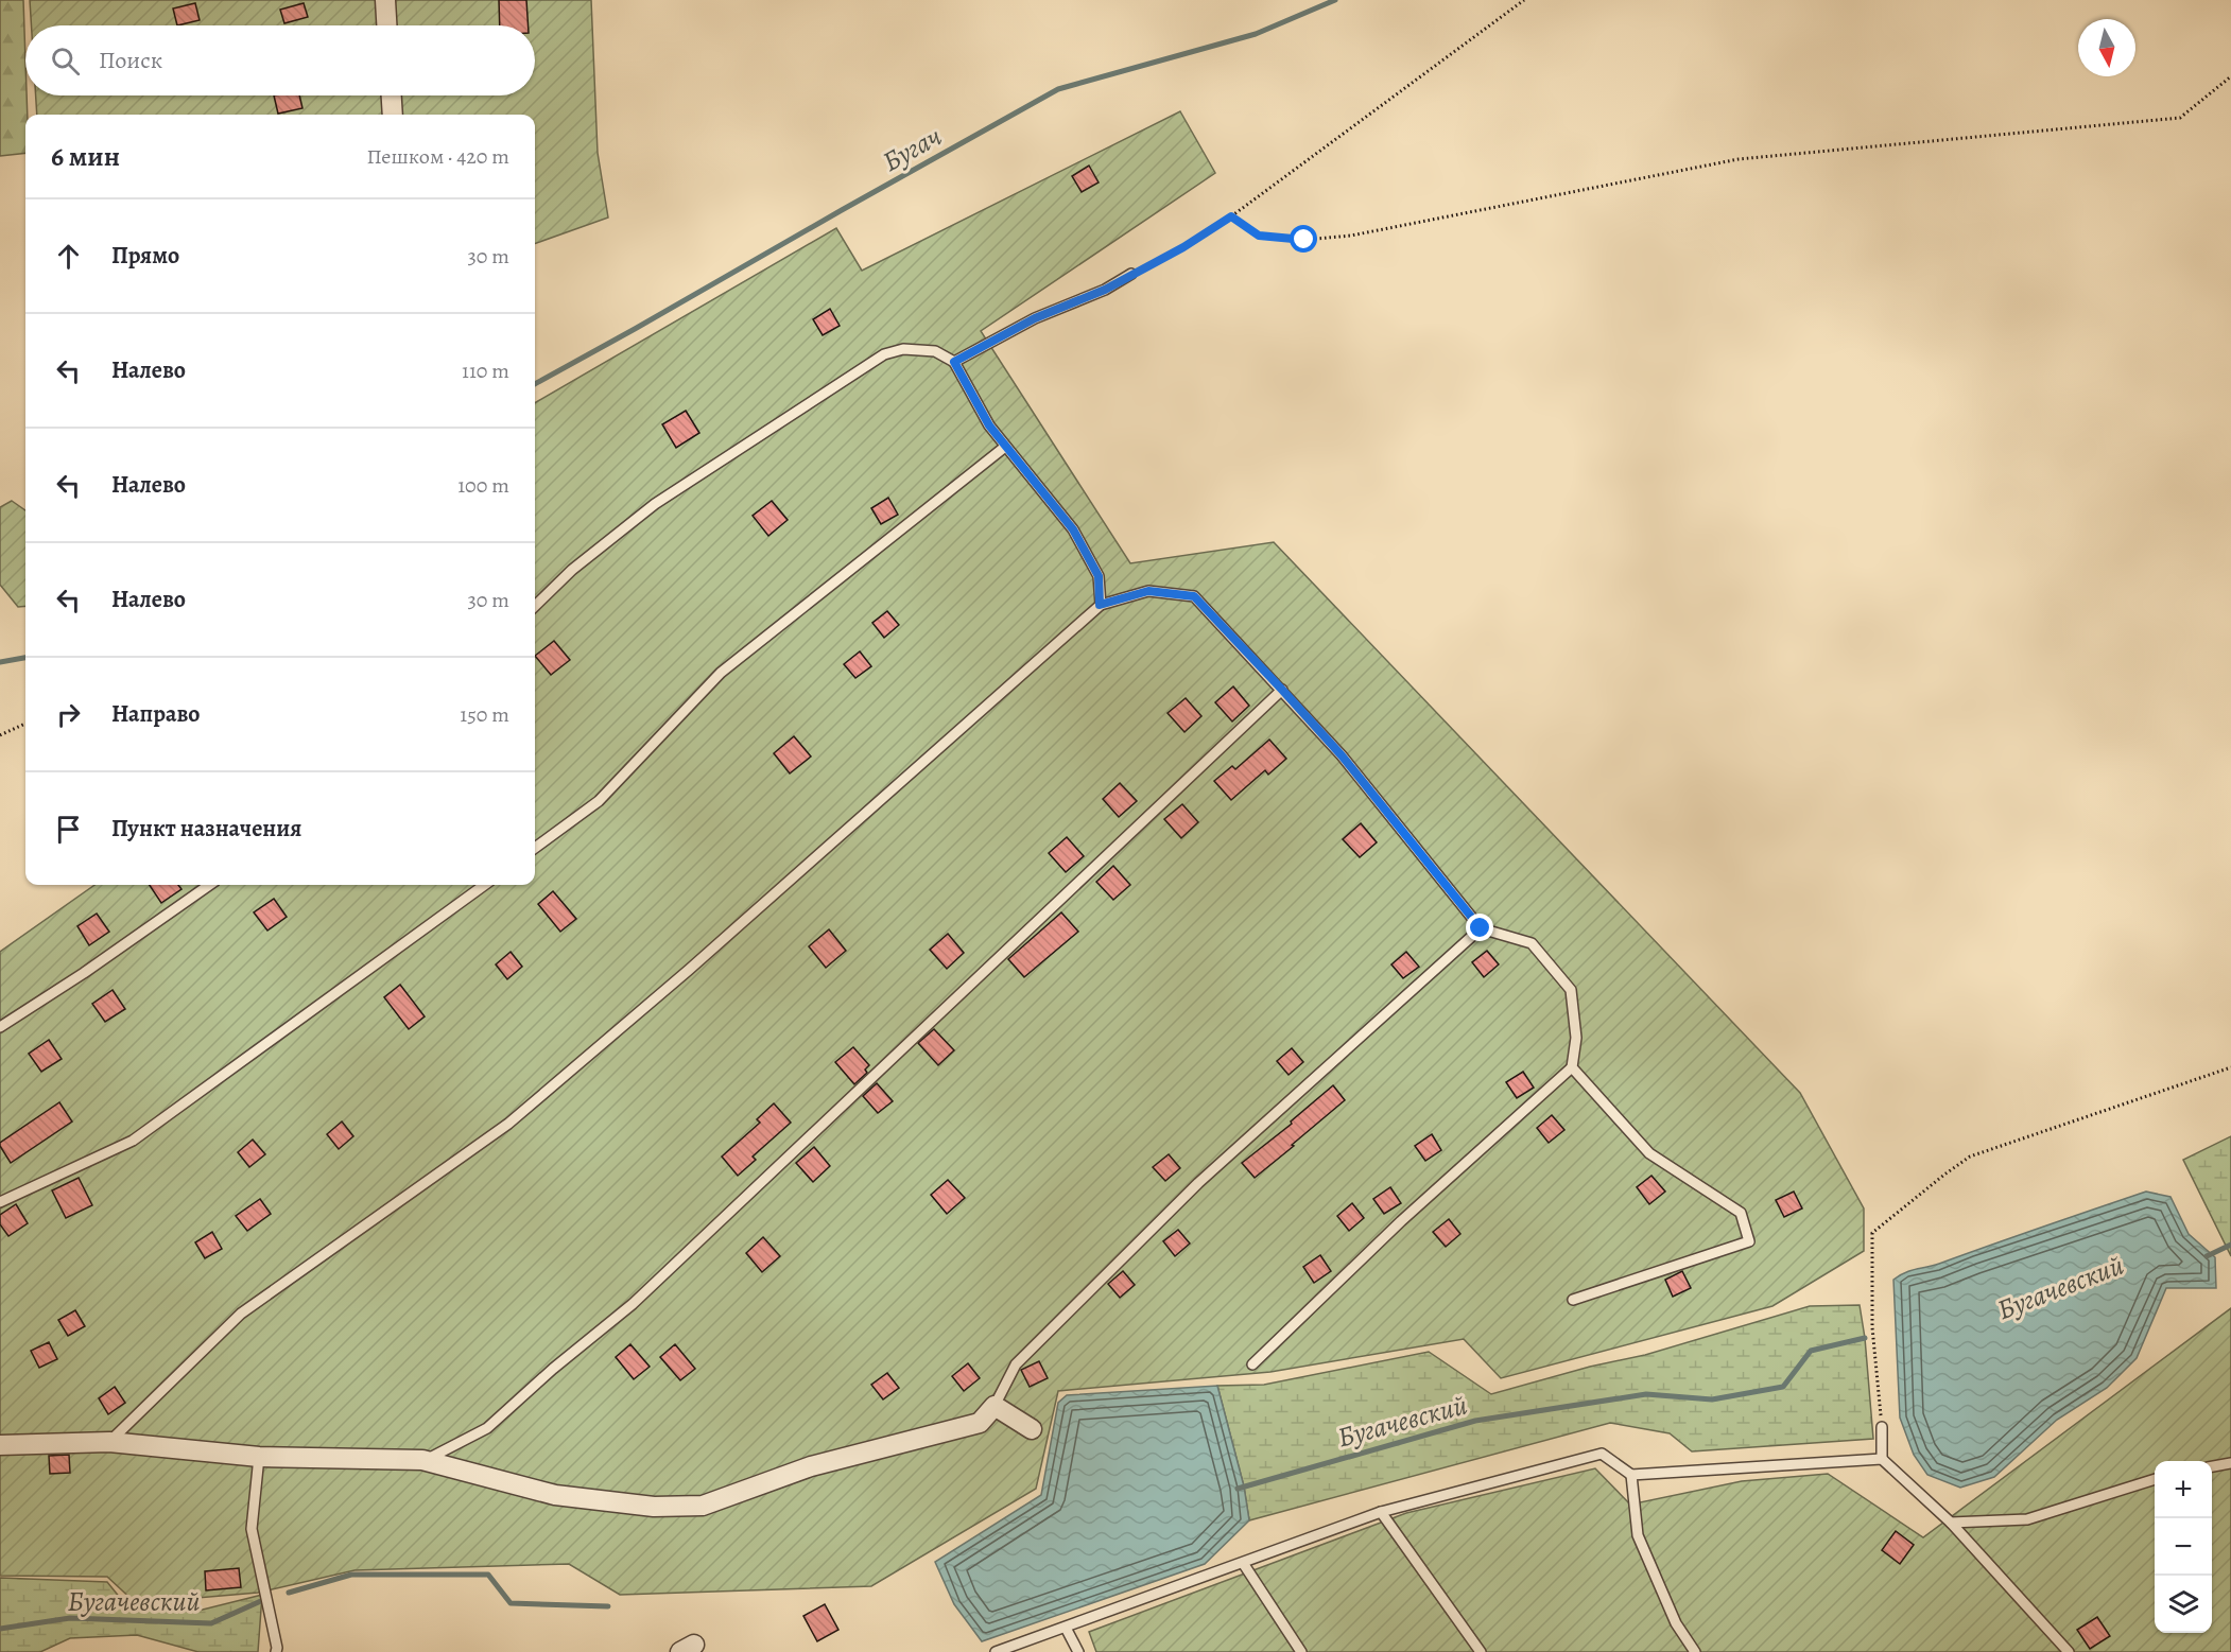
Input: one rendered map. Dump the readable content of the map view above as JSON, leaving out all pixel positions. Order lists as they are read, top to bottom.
{
  "water": ["Бугач", "Бугачевский"],
  "north": "bottom",
  "page": {
    "search": "Поиск",
    "heading": ["6 мин", "Пешком · 420 m"],
    "list": [
      ["Прямо", "30 m"],
      ["Налево", "110 m"],
      ["Налево", "100 m"],
      ["Налево", "30 m"],
      ["Направо", "150 m"],
      "Пункт назначения"
    ],
    "map_buttons": ["+", "−"]
  }
}
